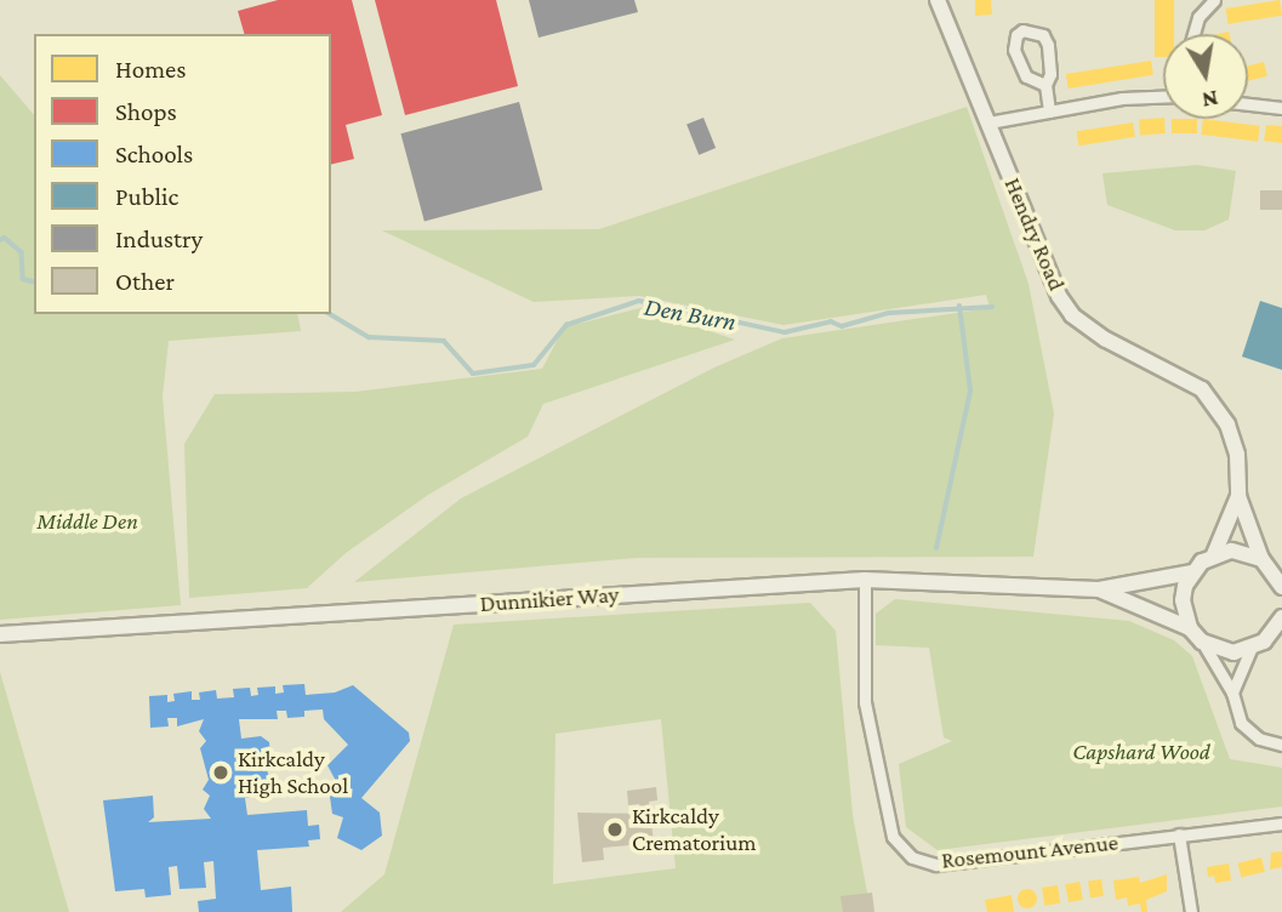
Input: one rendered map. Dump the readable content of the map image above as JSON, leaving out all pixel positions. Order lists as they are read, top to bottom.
{
  "streets": {
    "main road": ["Hendry Road", "Dunnikier Way"],
    "street": ["Rosemount Avenue"]
  },
  "crossings": [
    ["Dunnikier Way", "Rosemount Avenue"]
  ],
  "water": ["Den Burn"],
  "parks": ["Middle Den", "Capshard Wood"],
  "places": ["Kirkcaldy High School", "Kirkcaldy Crematorium"],
  "legend": [
    "Homes",
    "Shops",
    "Schools",
    "Public",
    "Industry",
    "Other"
  ],
  "north": "bottom"
}
